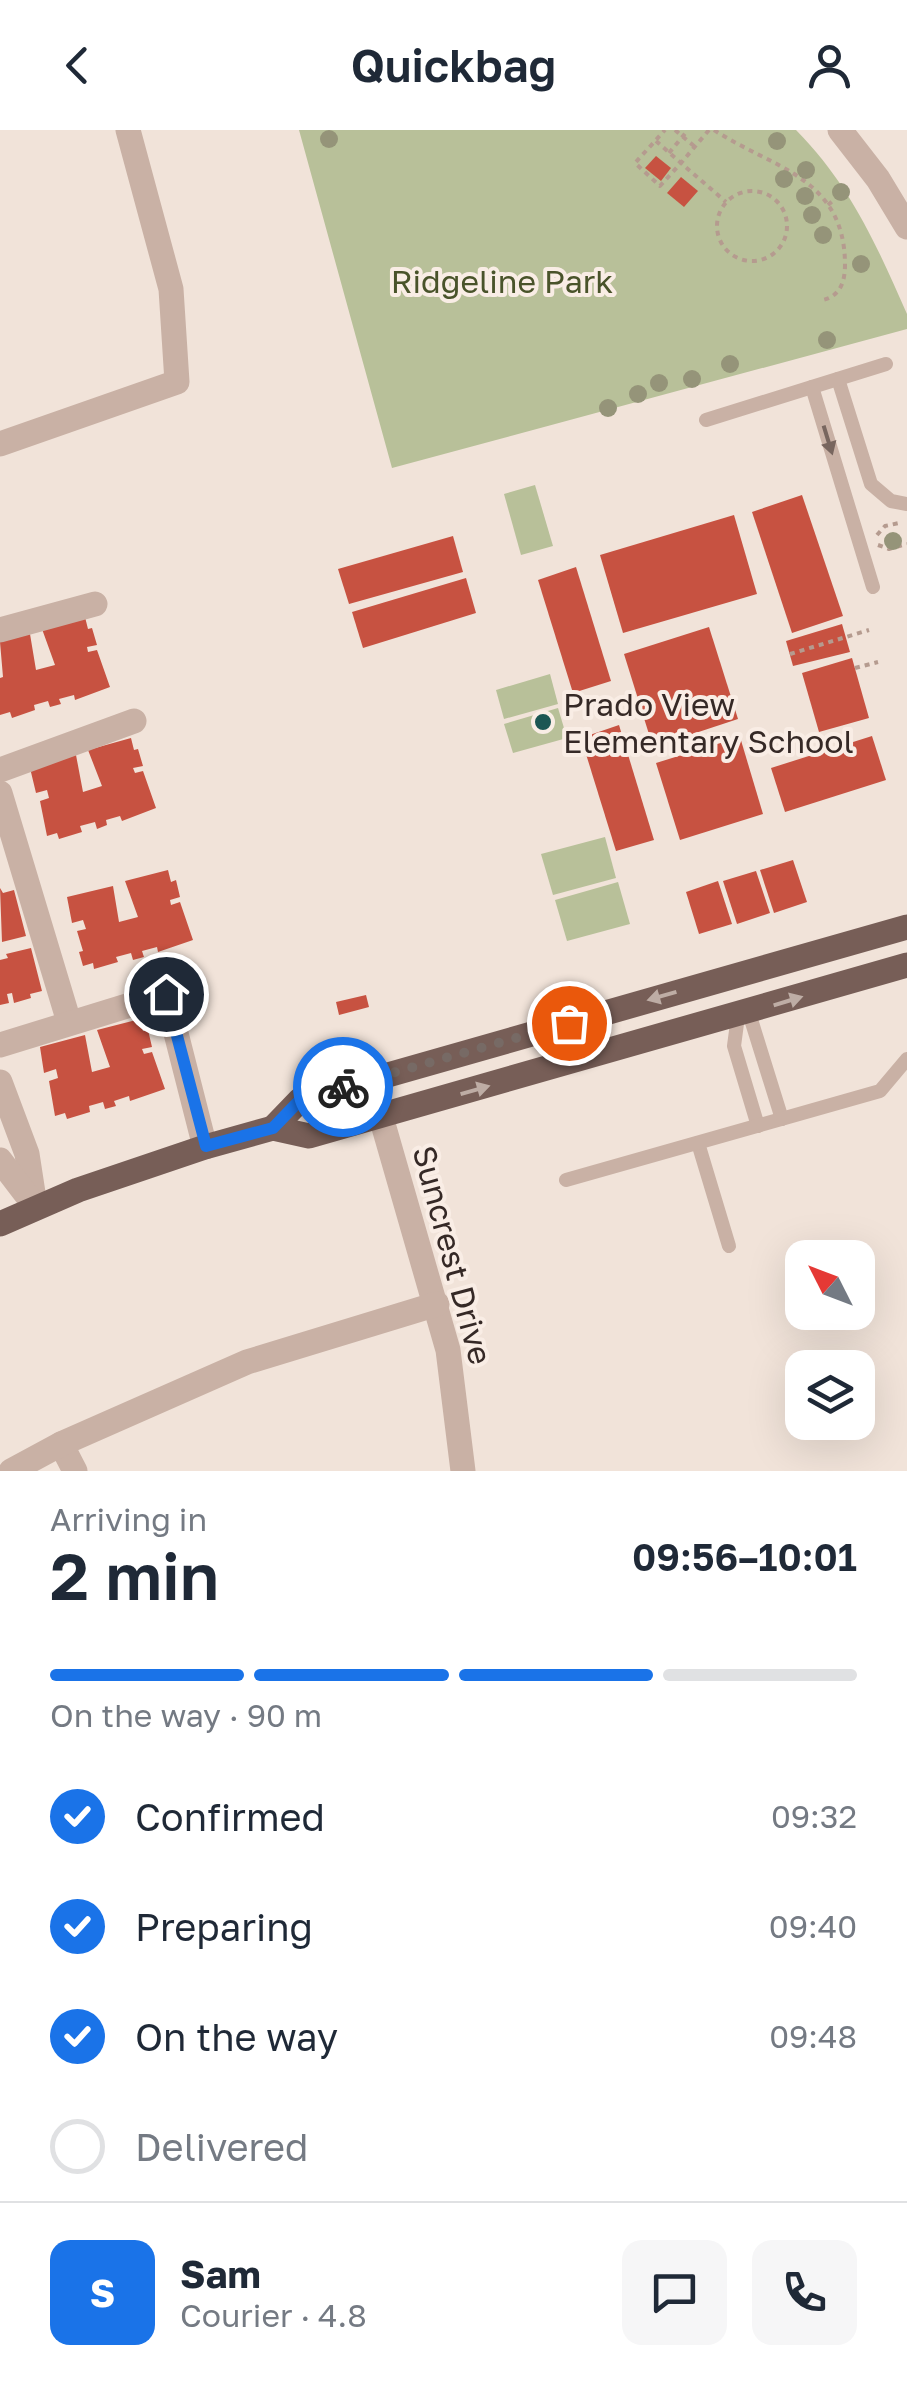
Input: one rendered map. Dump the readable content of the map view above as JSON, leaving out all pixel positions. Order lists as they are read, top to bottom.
{
  "streets": {
    "street": ["Suncrest Drive"]
  },
  "parks": ["Ridgeline Park"],
  "places": ["Prado View Elementary School"],
  "north": "top left",
  "page": {
    "header": "Quickbag",
    "heading": ["2 min", "Arriving in", "09:56–10:01"],
    "panel": ["Sam", "Courier · 4.8"],
    "bar": "On the way · 90 m",
    "list": [
      ["Confirmed", "09:32"],
      ["Preparing", "09:40"],
      ["On the way", "09:48"],
      "Delivered"
    ],
    "round": "S"
  }
}
